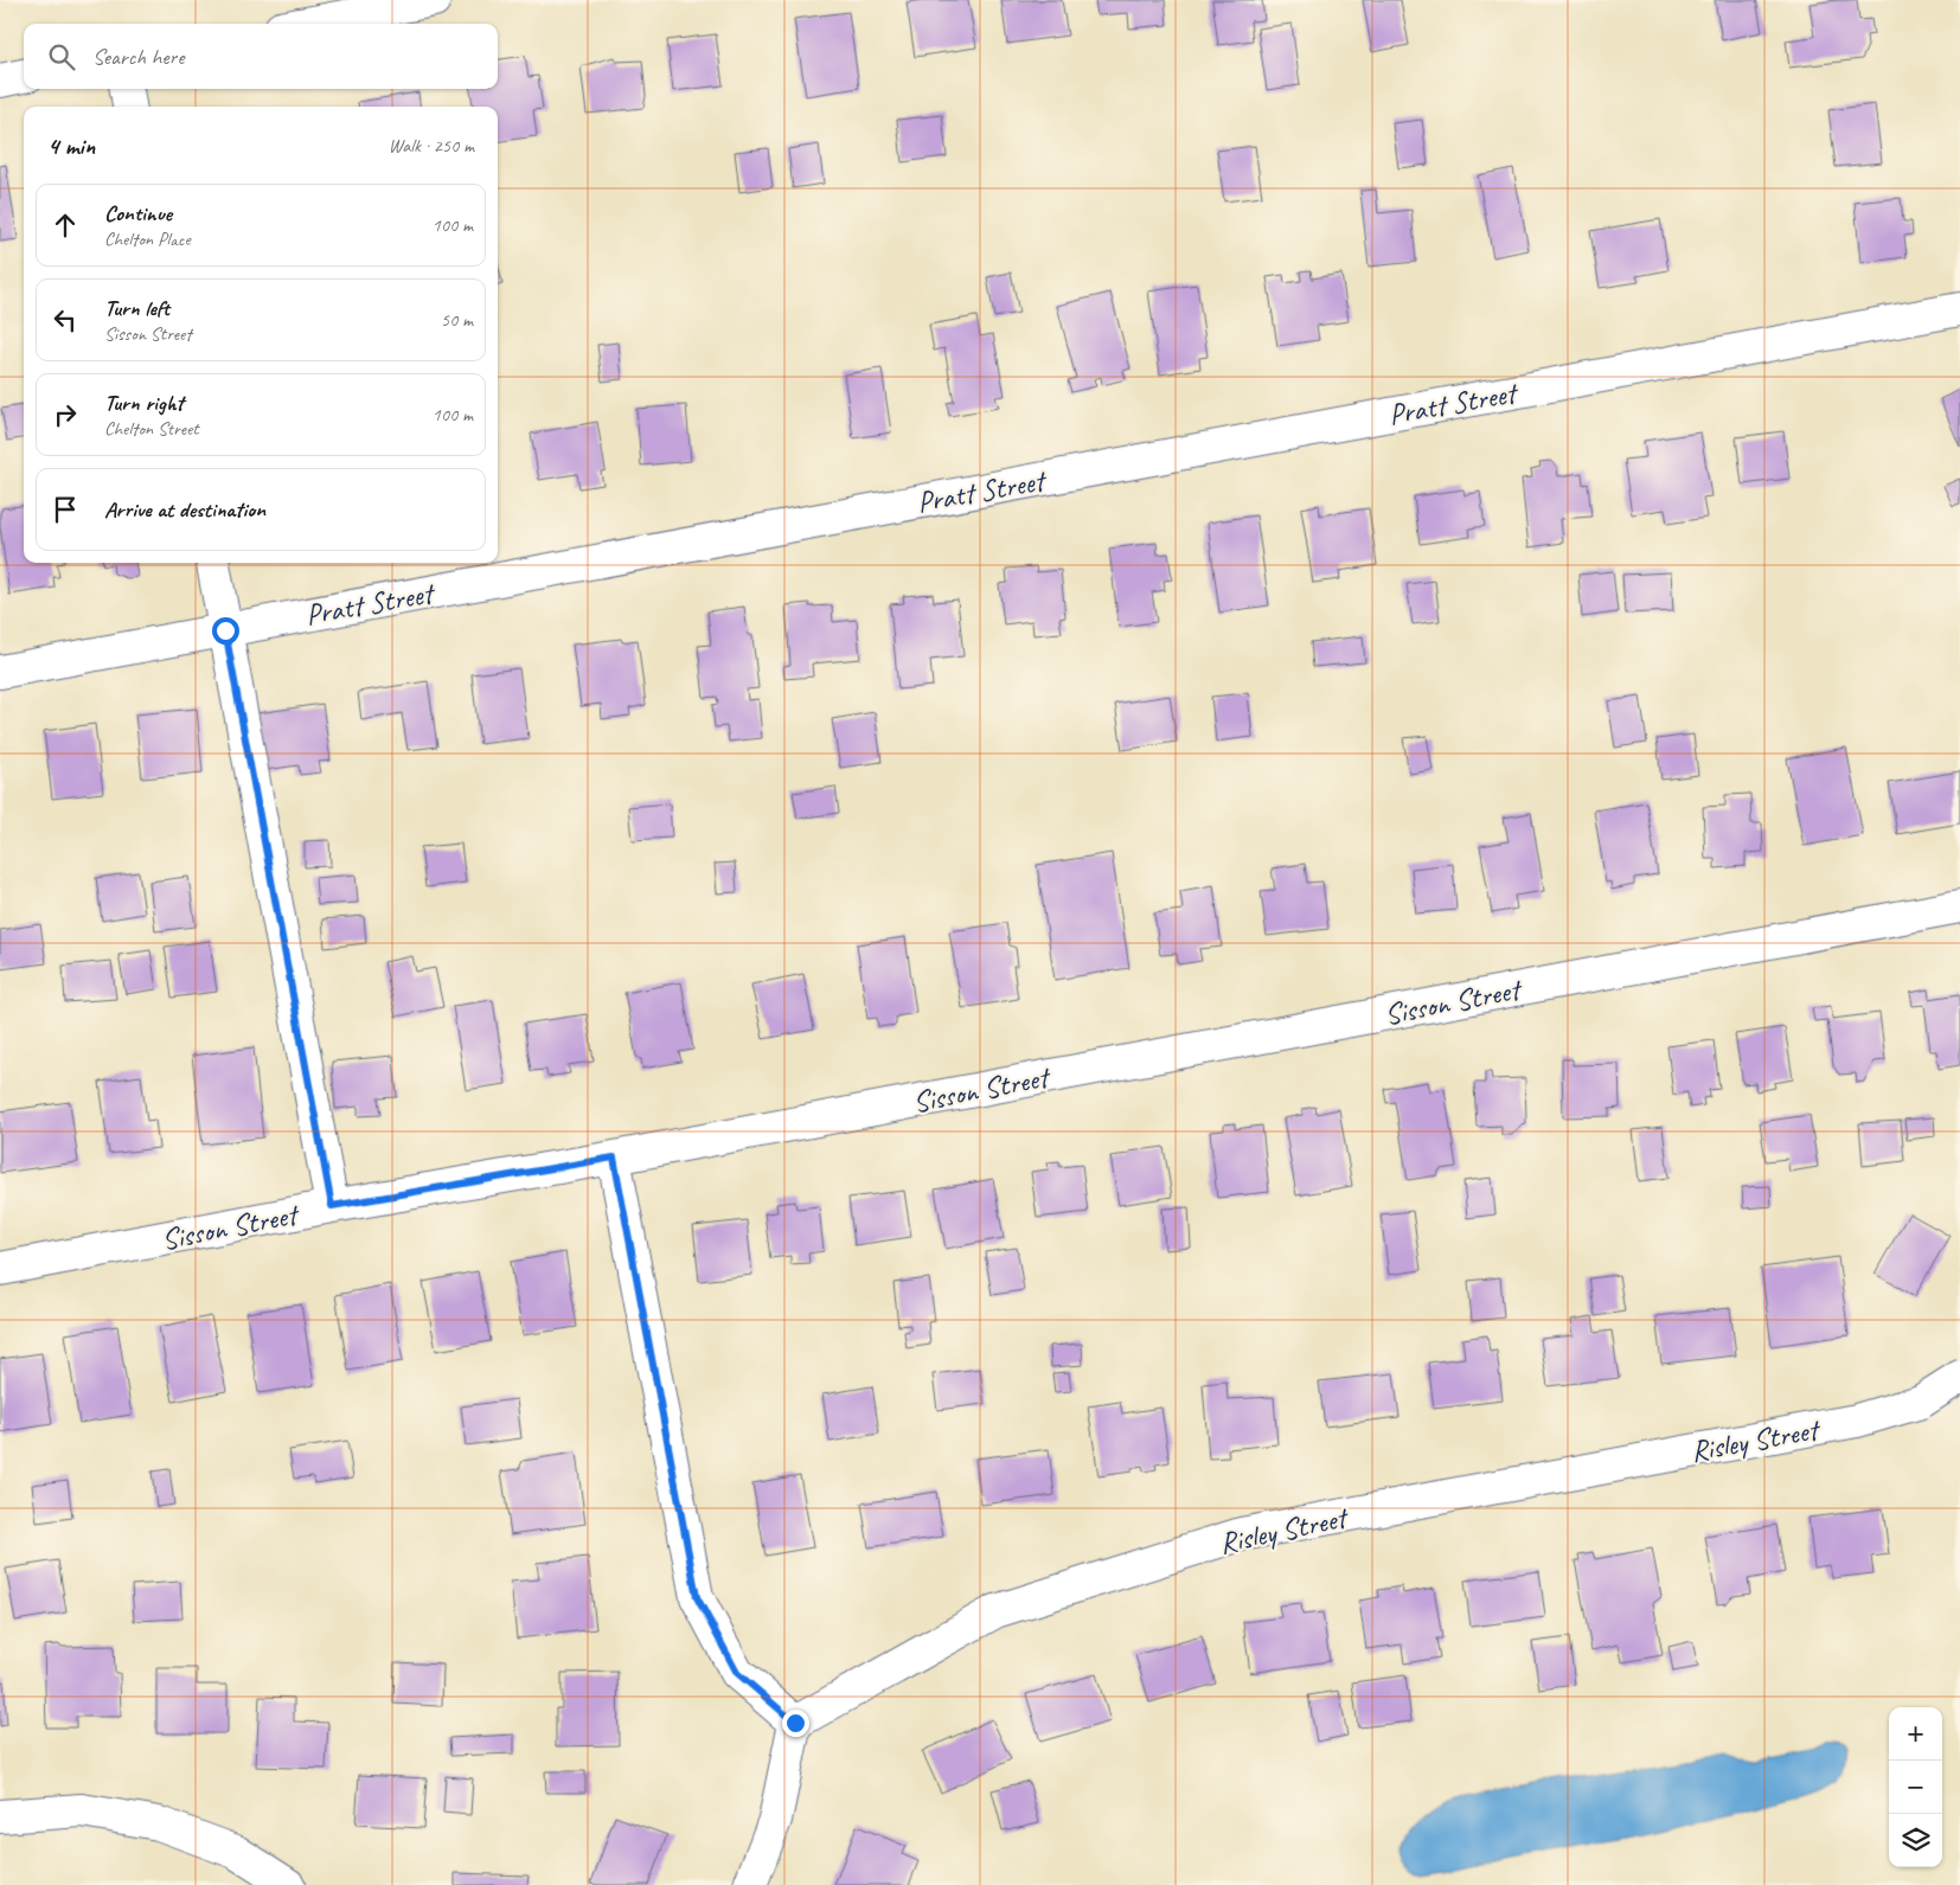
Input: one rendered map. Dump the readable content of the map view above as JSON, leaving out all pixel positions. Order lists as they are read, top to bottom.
{
  "streets": {
    "street": ["Pratt Street", "Sisson Street", "Risley Street"]
  },
  "page": {
    "search": "Search here",
    "heading": ["4 min", "Walk · 250 m"],
    "list": [
      ["Continue", "Chelton Place", "100 m"],
      ["Turn left", "Sisson Street", "50 m"],
      ["Turn right", "Chelton Street", "100 m"],
      "Arrive at destination"
    ],
    "map_buttons": ["+", "−"]
  }
}
